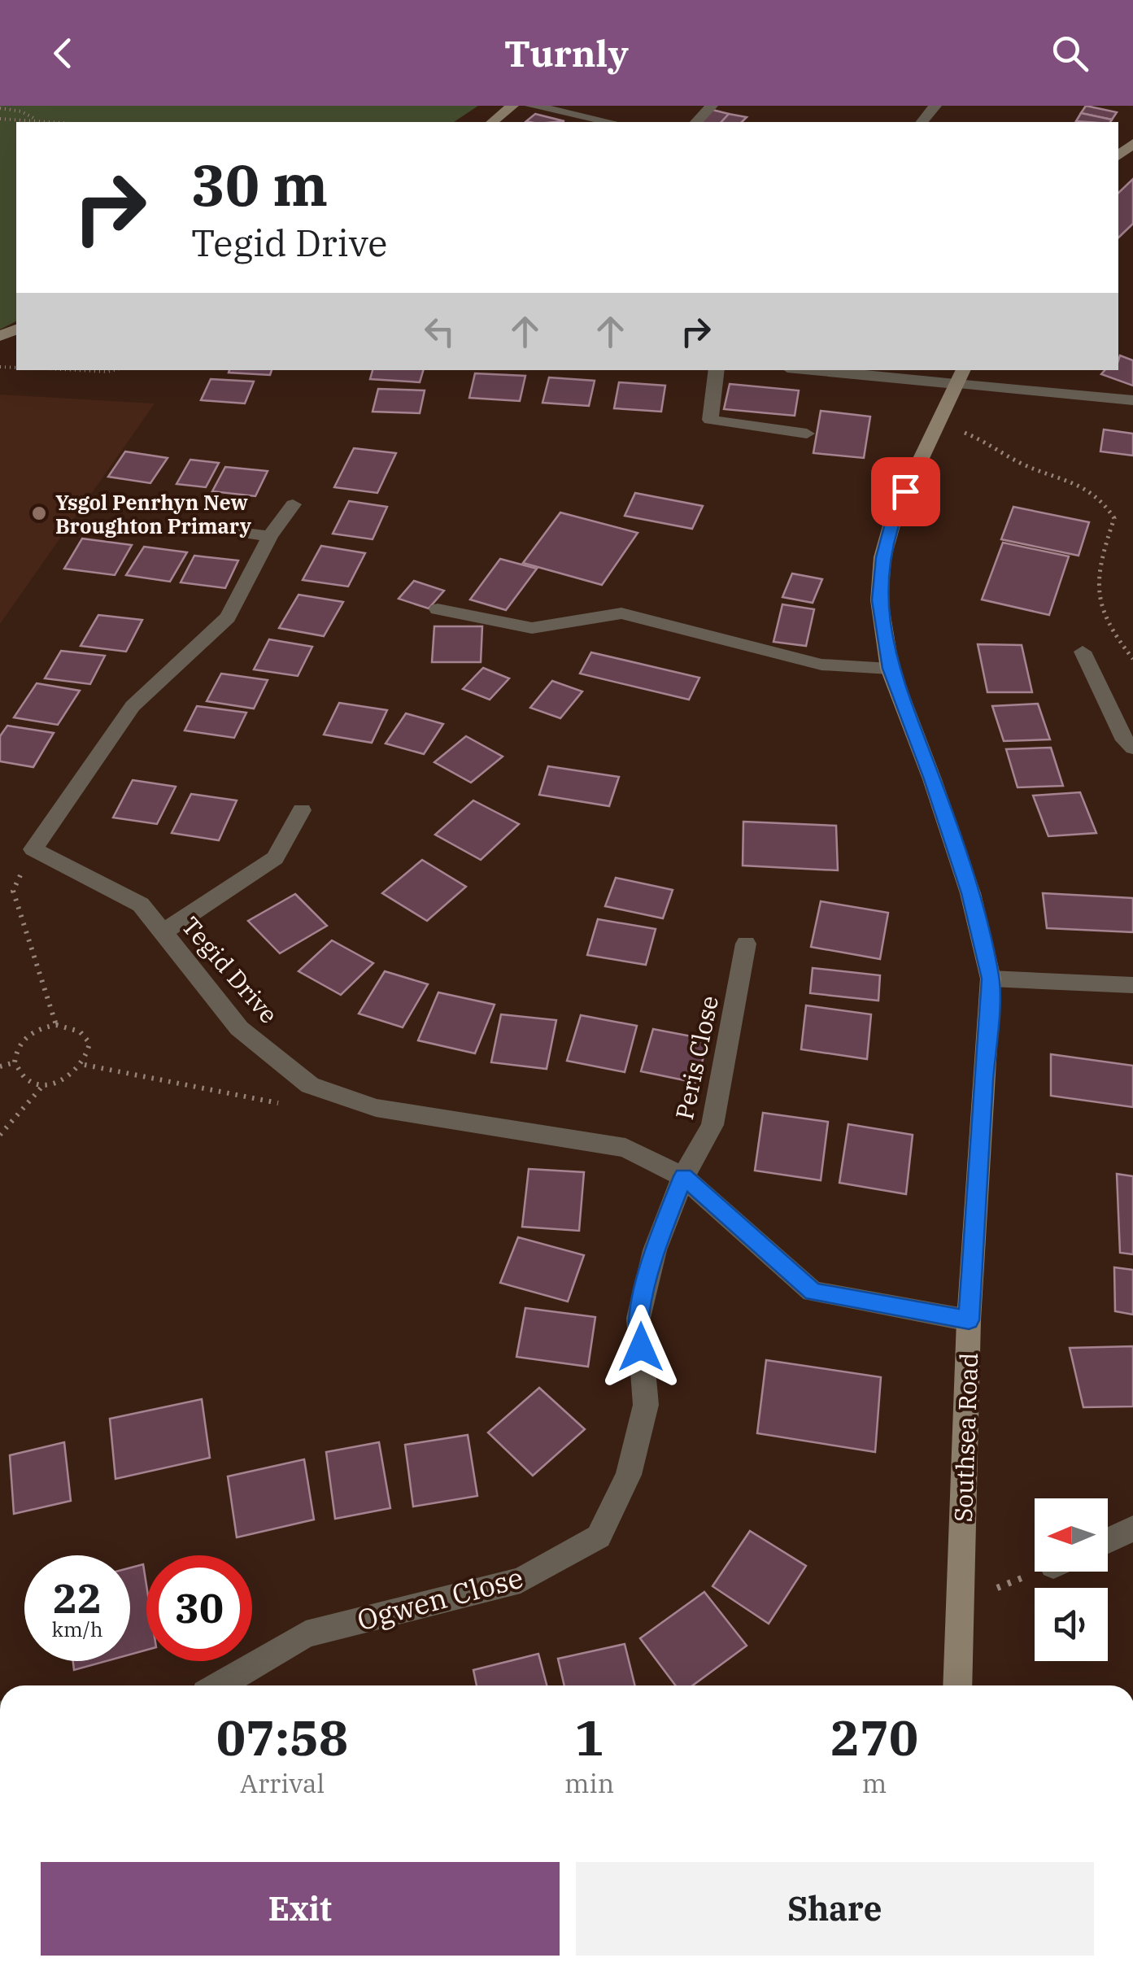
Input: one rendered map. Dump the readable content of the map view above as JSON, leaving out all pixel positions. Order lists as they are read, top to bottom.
{
  "streets": {
    "main road": ["Southsea Road"],
    "street": ["Tegid Drive", "Peris Close", "Ogwen Close"]
  },
  "crossings": [
    ["Tegid Drive", "Peris Close"],
    ["Tegid Drive", "Southsea Road"],
    ["Tegid Drive", "Ogwen Close"],
    ["Peris Close", "Ogwen Close"]
  ],
  "places": ["Ysgol Penrhyn New Broughton Primary"],
  "north": "left",
  "page": {
    "header": "Turnly",
    "turn": ["30 m", "Tegid Drive"],
    "speed": "22 km/h",
    "limit": "30",
    "eta": [
      "07:58",
      "Arrival",
      "1",
      "min",
      "270",
      "m"
    ],
    "buttons": ["Exit", "Share"]
  }
}
